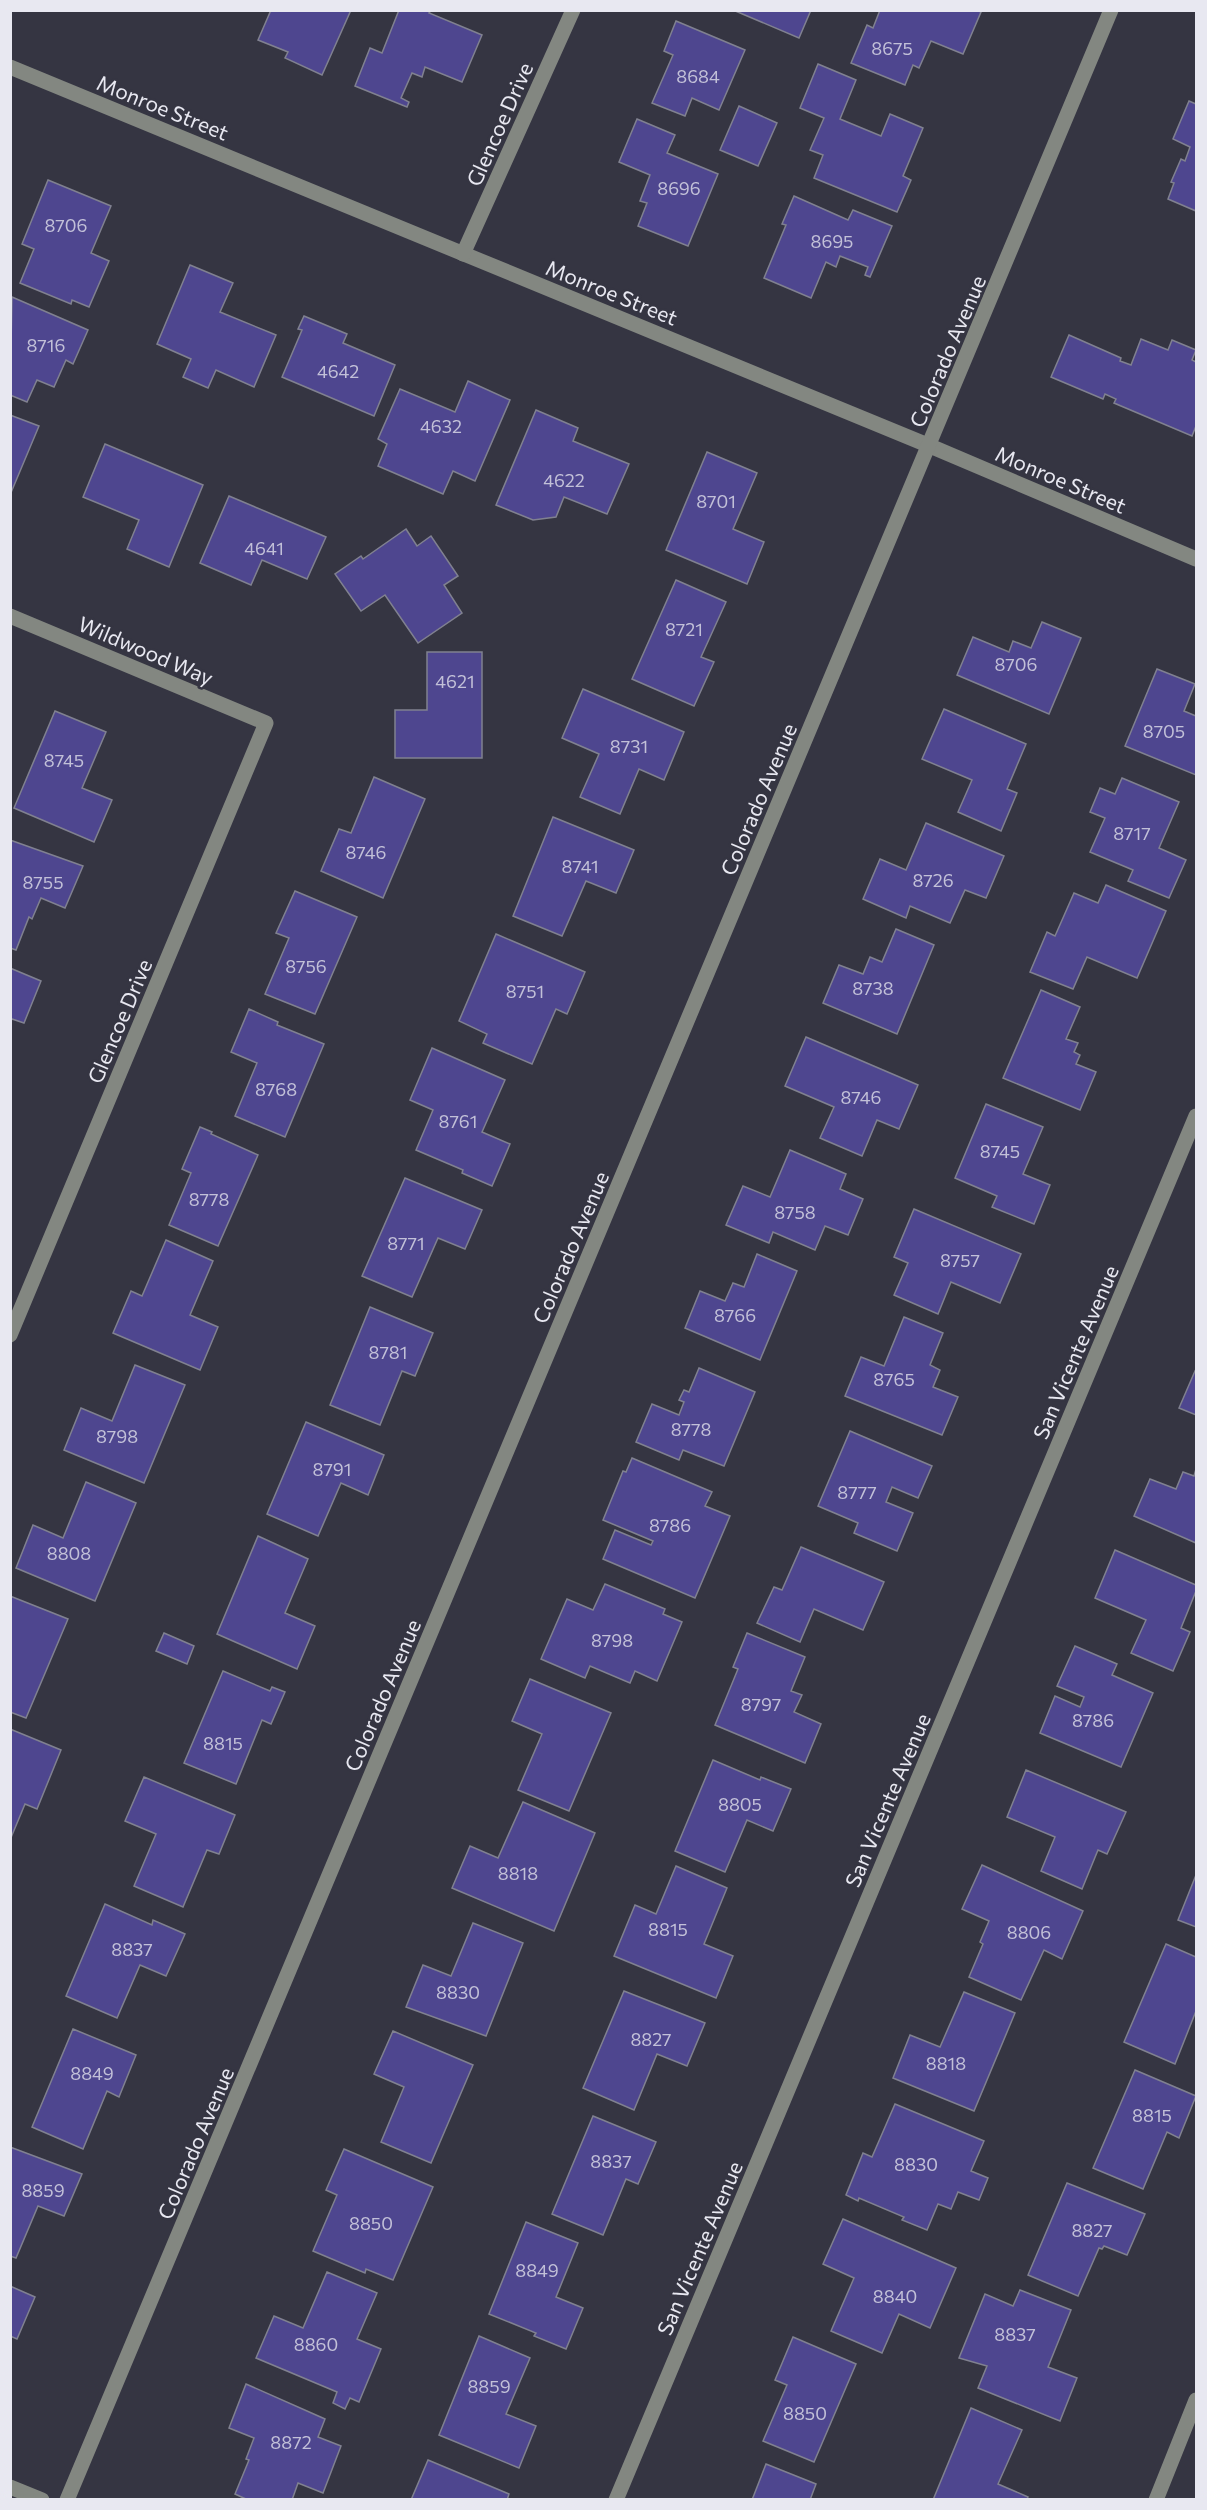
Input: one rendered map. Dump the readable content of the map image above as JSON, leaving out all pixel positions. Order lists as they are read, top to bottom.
{
  "streets": {
    "street": [
      "Monroe Street",
      "Glencoe Drive",
      "Colorado Avenue",
      "Wildwood Way",
      "San Vicente Avenue"
    ]
  },
  "crossings": [
    ["Monroe Street", "Glencoe Drive"],
    ["Monroe Street", "Colorado Avenue"],
    ["Glencoe Drive", "Wildwood Way"]
  ],
  "house_numbers": [
    "8675",
    "8684",
    "8696",
    "8706",
    "8695",
    "8716",
    "4642",
    "4632",
    "4622",
    "8701",
    "4641",
    "8721",
    "8706",
    "4621",
    "8705",
    "8731",
    "8745",
    "8717",
    "8746",
    "8741",
    "8726",
    "8755",
    "8756",
    "8738",
    "8751",
    "8768",
    "8746",
    "8761",
    "8745",
    "8778",
    "8758",
    "8771",
    "8757",
    "8766",
    "8781",
    "8765",
    "8778",
    "8798",
    "8791",
    "8777",
    "8786",
    "8808",
    "8798",
    "8797",
    "8786",
    "8815",
    "8805",
    "8818",
    "8815",
    "8806",
    "8837",
    "8830",
    "8827",
    "8818",
    "8849",
    "8815",
    "8837",
    "8830",
    "8859",
    "8850",
    "8827",
    "8849",
    "8840",
    "8837",
    "8860",
    "8859",
    "8850",
    "8872"
  ]
}
